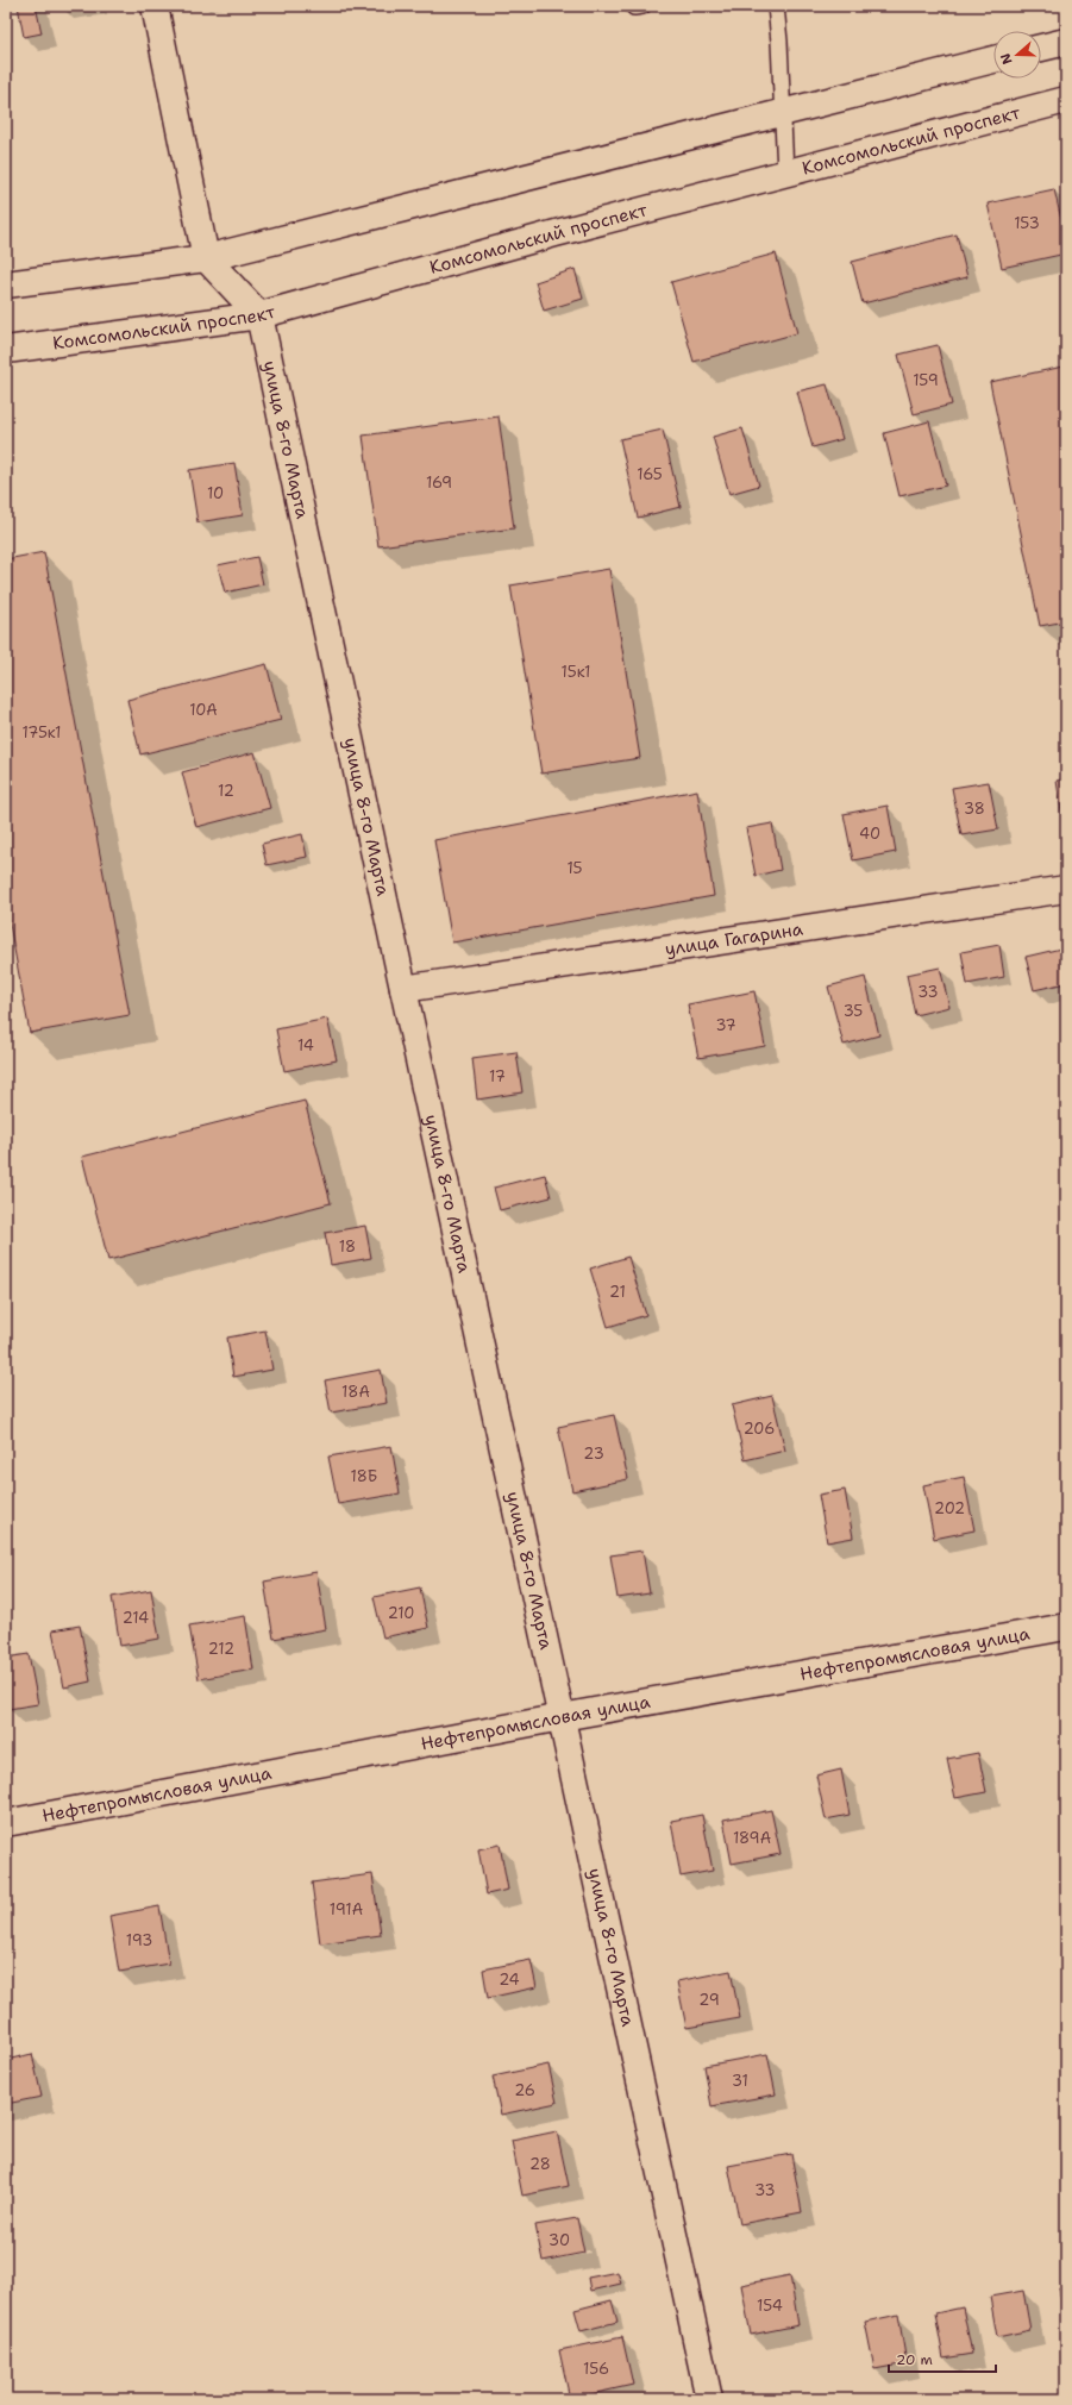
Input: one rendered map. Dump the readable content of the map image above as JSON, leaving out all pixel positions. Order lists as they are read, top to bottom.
{
  "streets": {
    "street": [
      "Комсомольский проспект",
      "улица 8-го Марта",
      "улица Гагарина",
      "Нефтепромысловая улица"
    ]
  },
  "crossings": [
    ["Комсомольский проспект", "улица 8-го Марта"],
    ["улица 8-го Марта", "улица Гагарина"],
    ["улица 8-го Марта", "Нефтепромысловая улица"]
  ],
  "house_numbers": [
    "153",
    "159",
    "165",
    "169",
    "10",
    "15к1",
    "10А",
    "175к1",
    "12",
    "38",
    "40",
    "15",
    "33",
    "35",
    "37",
    "14",
    "17",
    "18",
    "21",
    "18А",
    "206",
    "23",
    "18Б",
    "202",
    "210",
    "214",
    "212",
    "189А",
    "191А",
    "193",
    "24",
    "29",
    "31",
    "26",
    "28",
    "33",
    "30",
    "154",
    "156"
  ],
  "scale_bar": "20 m",
  "north": "left"
}
